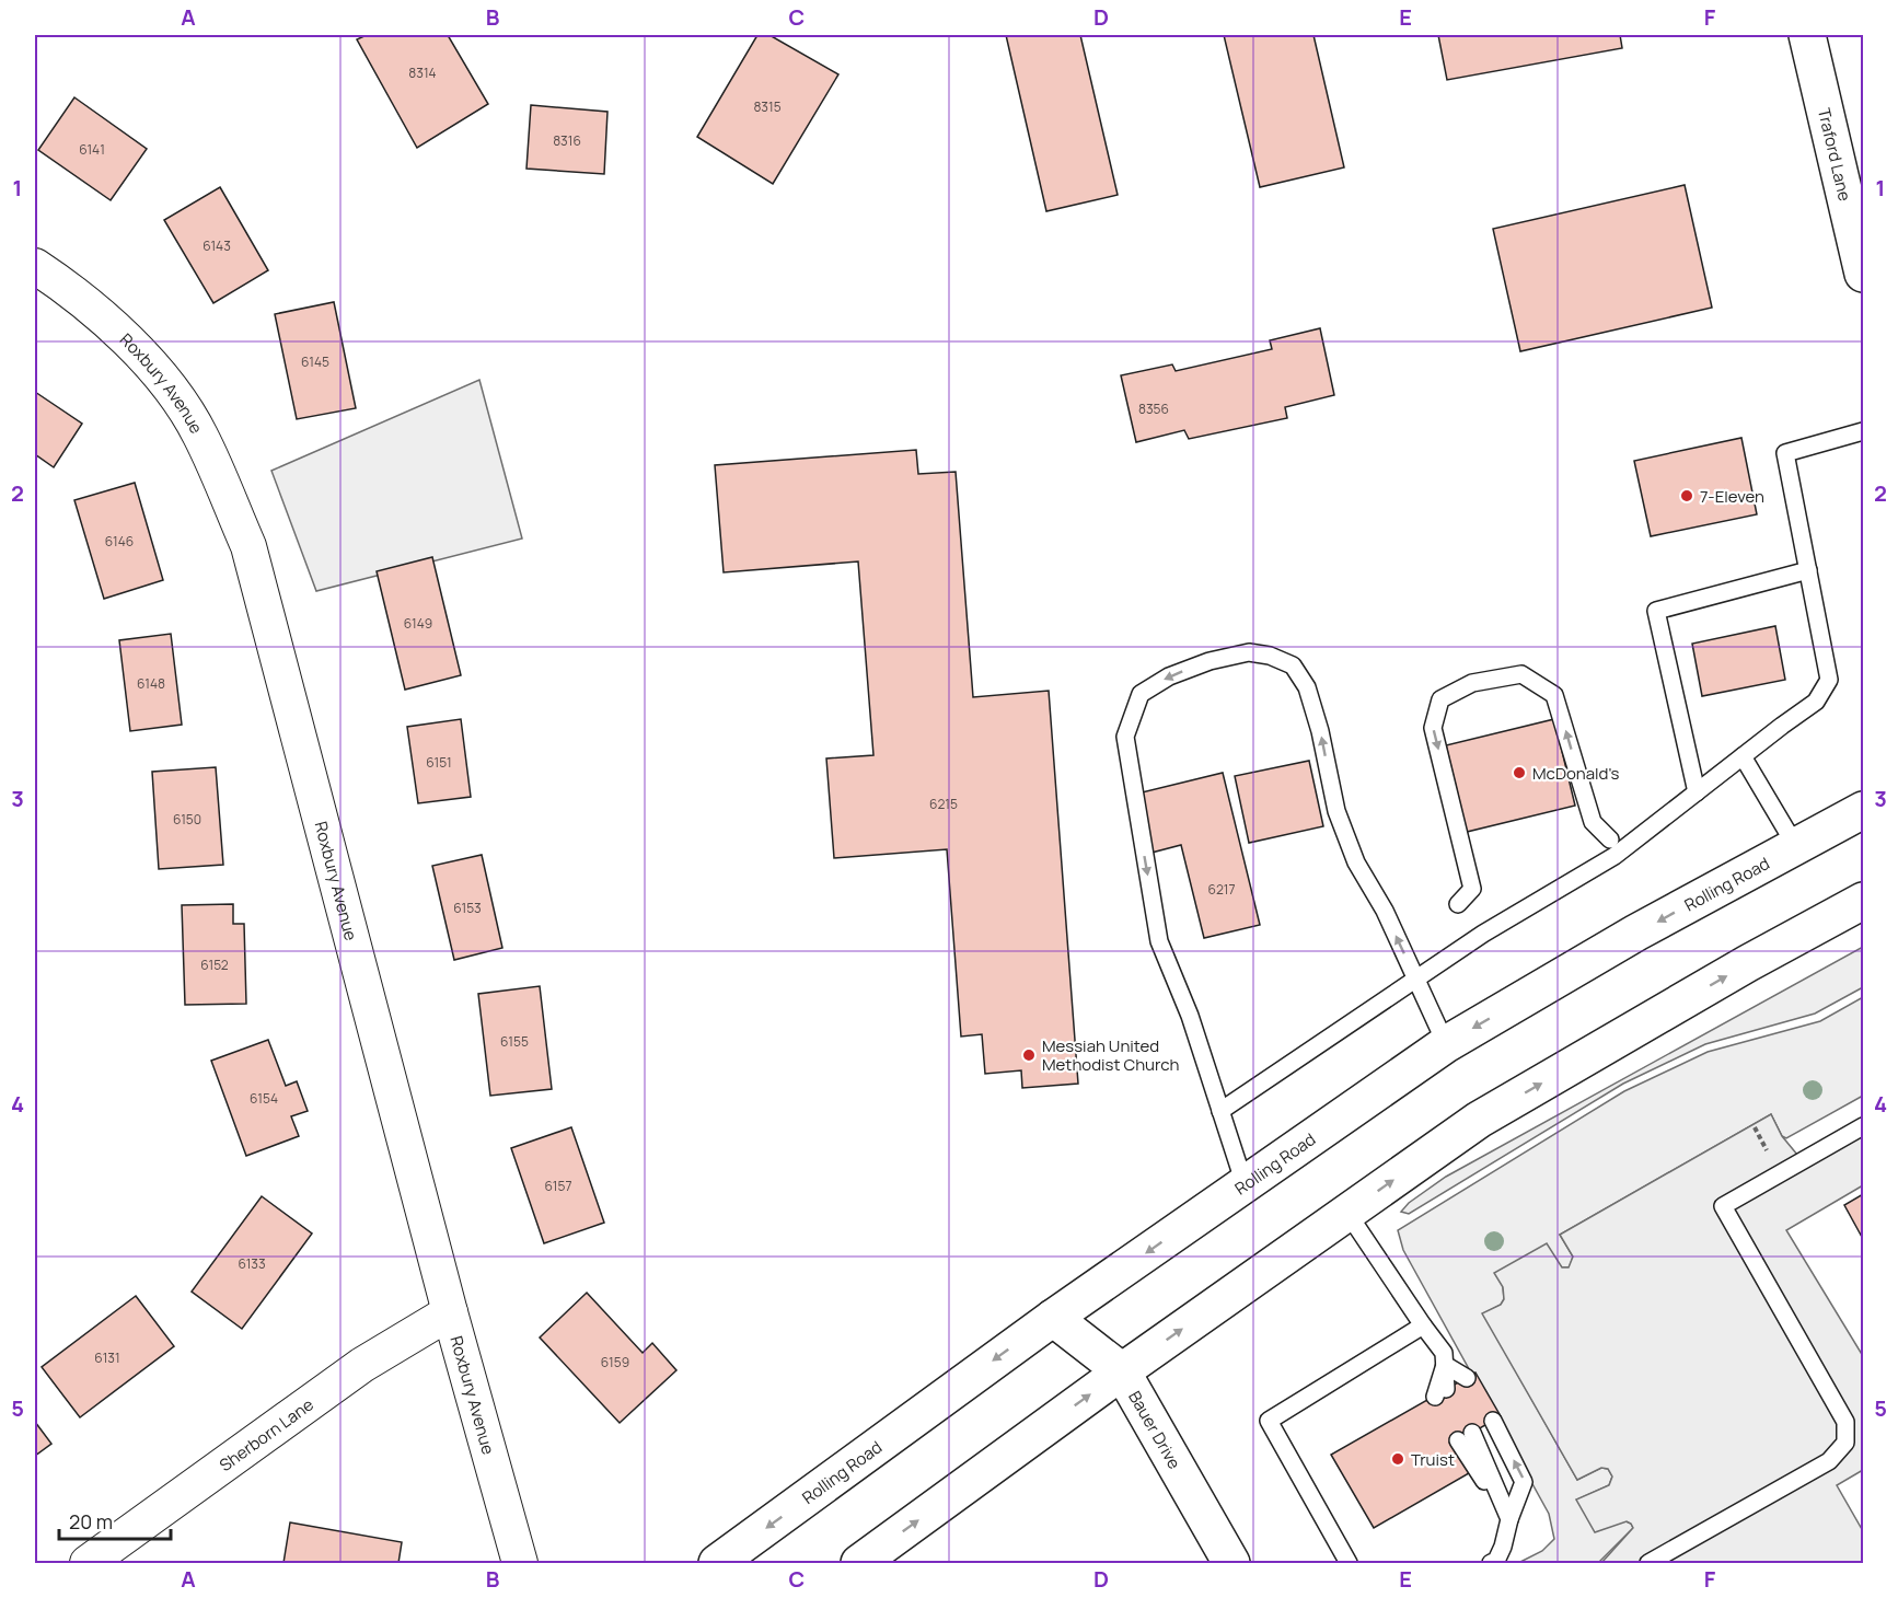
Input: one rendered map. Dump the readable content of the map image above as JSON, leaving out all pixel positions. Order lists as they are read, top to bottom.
{
  "streets": {
    "main road": ["Traford Lane", "Rolling Road", "Bauer Drive"],
    "street": ["Roxbury Avenue", "Sherborn Lane"]
  },
  "crossings": [
    ["Roxbury Avenue", "Sherborn Lane"],
    ["Rolling Road", "Bauer Drive"]
  ],
  "places": [
    "7-Eleven",
    "McDonald's",
    "Messiah United Methodist Church",
    "Truist"
  ],
  "house_numbers": [
    "8314",
    "8315",
    "8316",
    "6141",
    "6143",
    "6145",
    "8356",
    "6146",
    "6149",
    "6148",
    "6151",
    "6215",
    "6150",
    "6217",
    "6153",
    "6152",
    "6155",
    "6154",
    "6157",
    "6133",
    "6131",
    "6159"
  ],
  "scale_bar": "20 m",
  "grid": {
    "columns": [
      "A",
      "B",
      "C",
      "D",
      "E",
      "F"
    ],
    "rows": [
      "1",
      "2",
      "3",
      "4",
      "5"
    ]
  }
}
